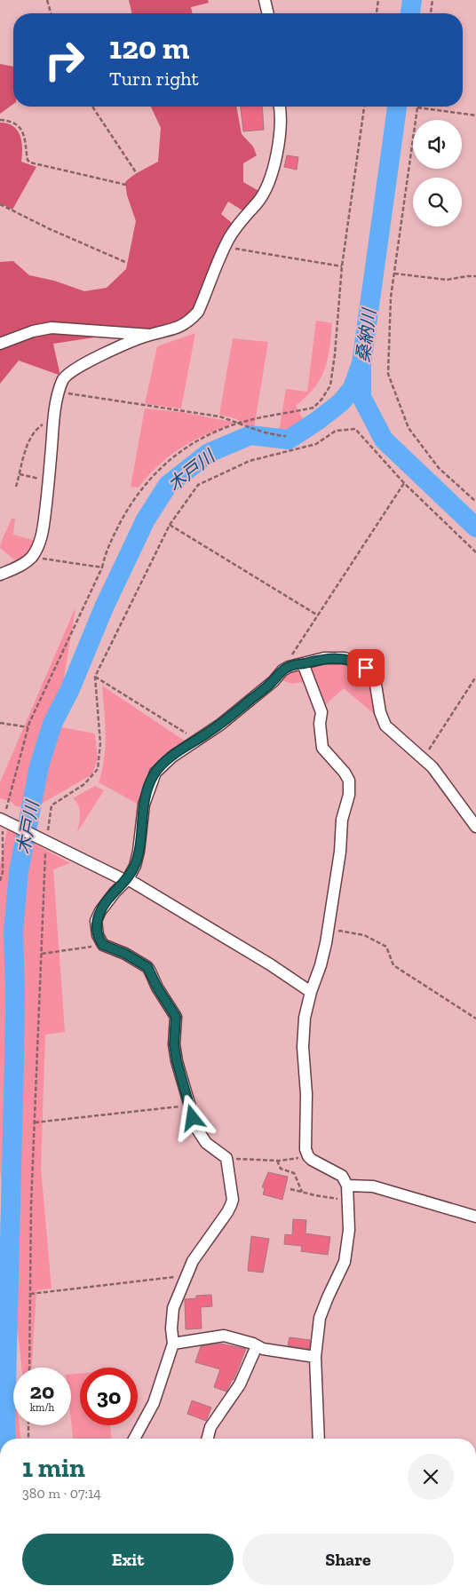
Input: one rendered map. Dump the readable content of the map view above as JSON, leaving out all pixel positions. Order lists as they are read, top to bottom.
{
  "water": ["桑納川", "木戸川"],
  "page": {
    "turn": ["120 m", "Turn right"],
    "speed": "20 km/h",
    "limit": "30",
    "heading": ["1 min", "380 m · 07:14"],
    "buttons": ["Exit", "Share"]
  }
}
